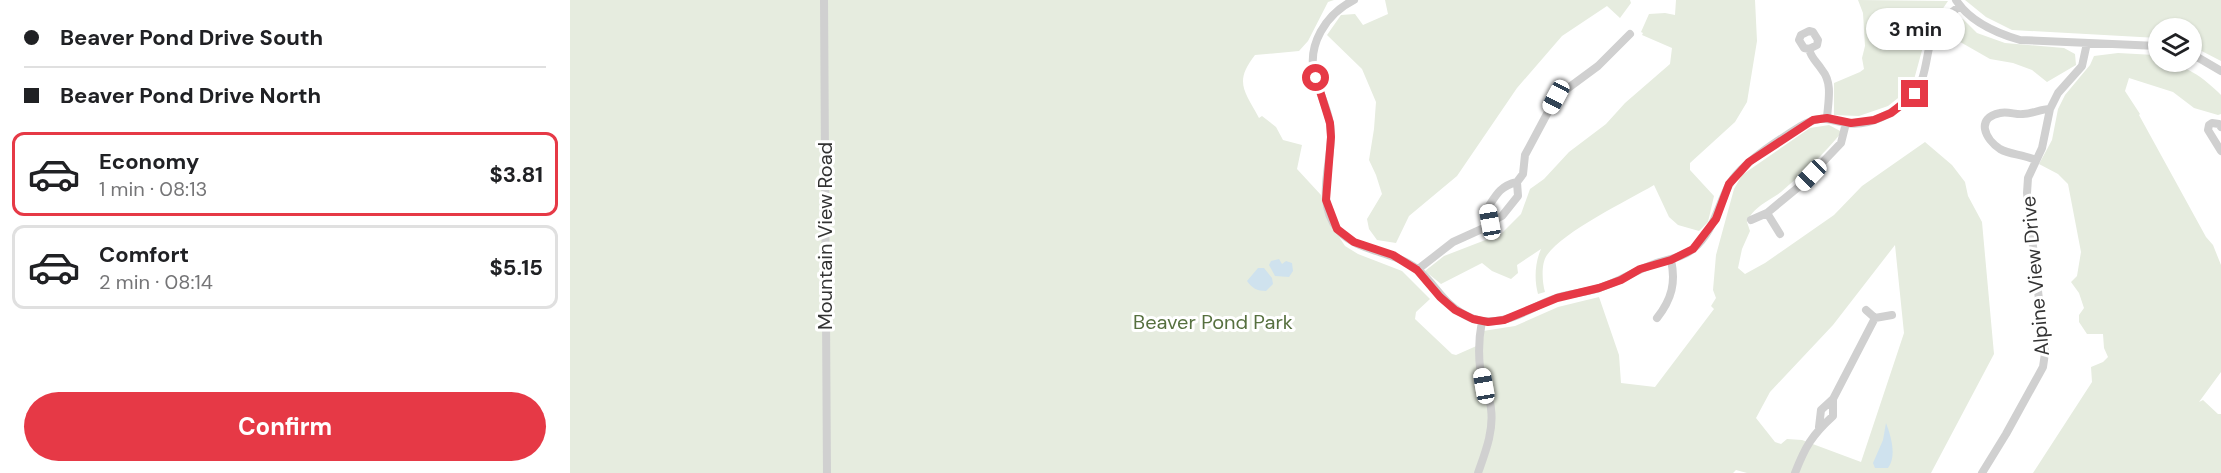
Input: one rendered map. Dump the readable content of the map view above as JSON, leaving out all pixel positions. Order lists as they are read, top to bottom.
{
  "streets": {
    "street": ["Mountain View Road", "Alpine View Drive"]
  },
  "parks": ["Beaver Pond Park"],
  "page": {
    "banner": ["Beaver Pond Drive South", "Beaver Pond Drive North"],
    "bubble": "3 min",
    "list": [
      {
        "name": "Economy",
        "note": "1 min · 08:13",
        "value": "$3.81"
      },
      {
        "name": "Comfort",
        "note": "2 min · 08:14",
        "value": "$5.15"
      }
    ],
    "buttons": "Confirm"
  }
}
